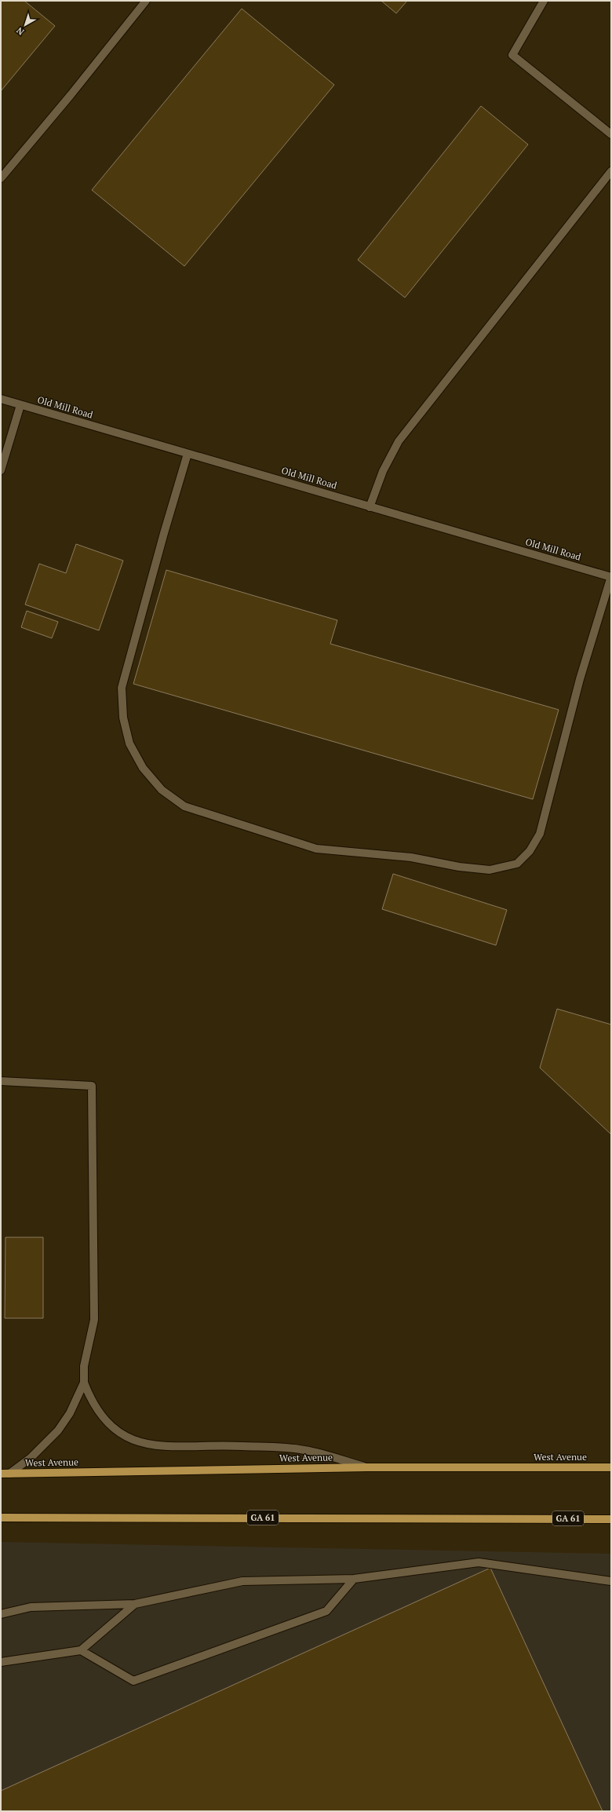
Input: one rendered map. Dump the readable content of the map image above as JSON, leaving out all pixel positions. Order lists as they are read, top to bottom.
{
  "streets": {
    "main road": ["West Avenue", "GA 61"],
    "street": ["Old Mill Road"]
  },
  "north": "bottom left"
}
